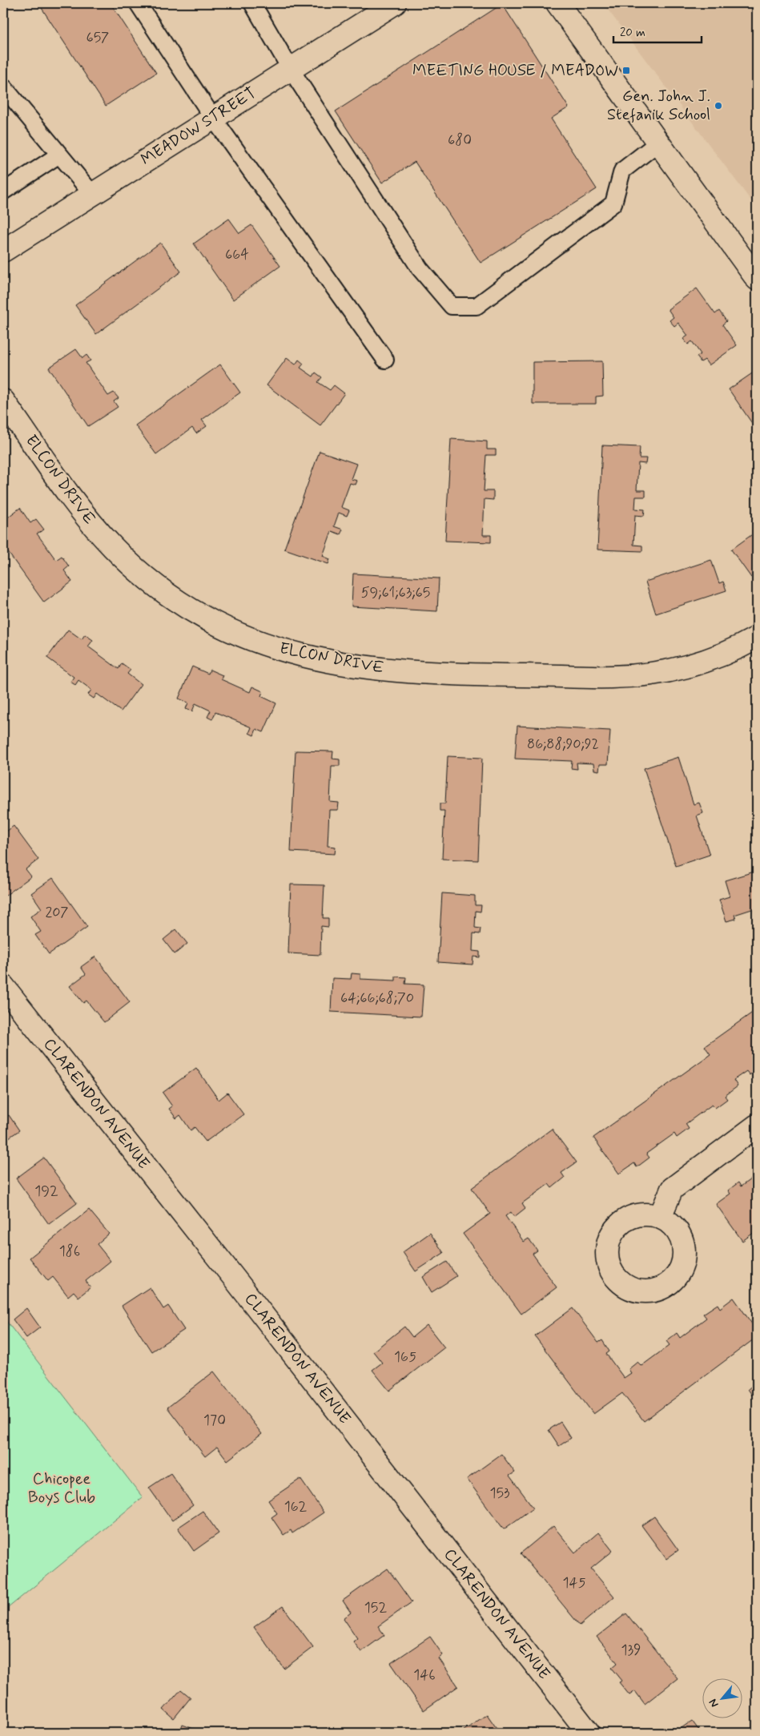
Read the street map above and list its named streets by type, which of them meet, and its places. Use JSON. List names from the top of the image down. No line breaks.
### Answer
{"streets":{"street":["MEADOW STREET","ELCON DRIVE","CLARENDON AVENUE"]},"parks":["Chicopee Boys Club"],"places":{"transit":["MEETING HOUSE / MEADOW"],"other":["Gen. John J. Stefanik School"]},"house_numbers":["657","680","664","59;61;63;65","86;88;90;92","207","64;66;68;70","192","186","165","170","153","162","145","152","139","146"],"scale_bar":"20 m","north":"bottom left"}
